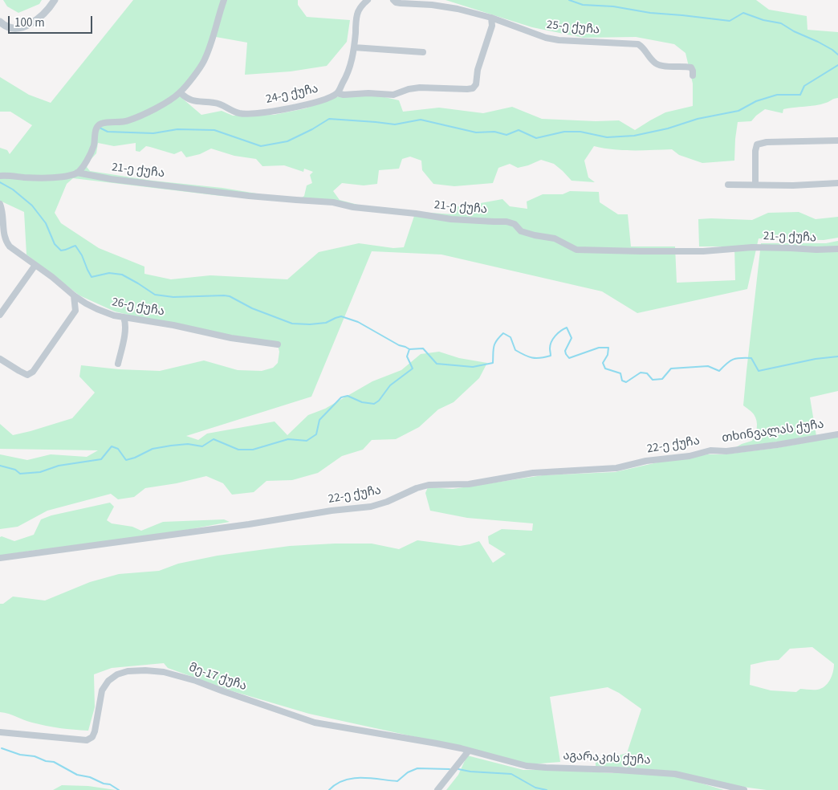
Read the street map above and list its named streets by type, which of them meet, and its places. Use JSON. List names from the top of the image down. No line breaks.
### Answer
{"streets":{"street":["25-ე ქუჩა","24-ე ქუჩა","21-ე ქუჩა","26-ე ქუჩა","თხინვალას ქუჩა","22-ე ქუჩა","მე-17 ქუჩა","აგარაკის ქუჩა"]},"crossings":[["თხინვალას ქუჩა","22-ე ქუჩა"],["მე-17 ქუჩა","აგარაკის ქუჩა"]],"scale_bar":"100 m"}
